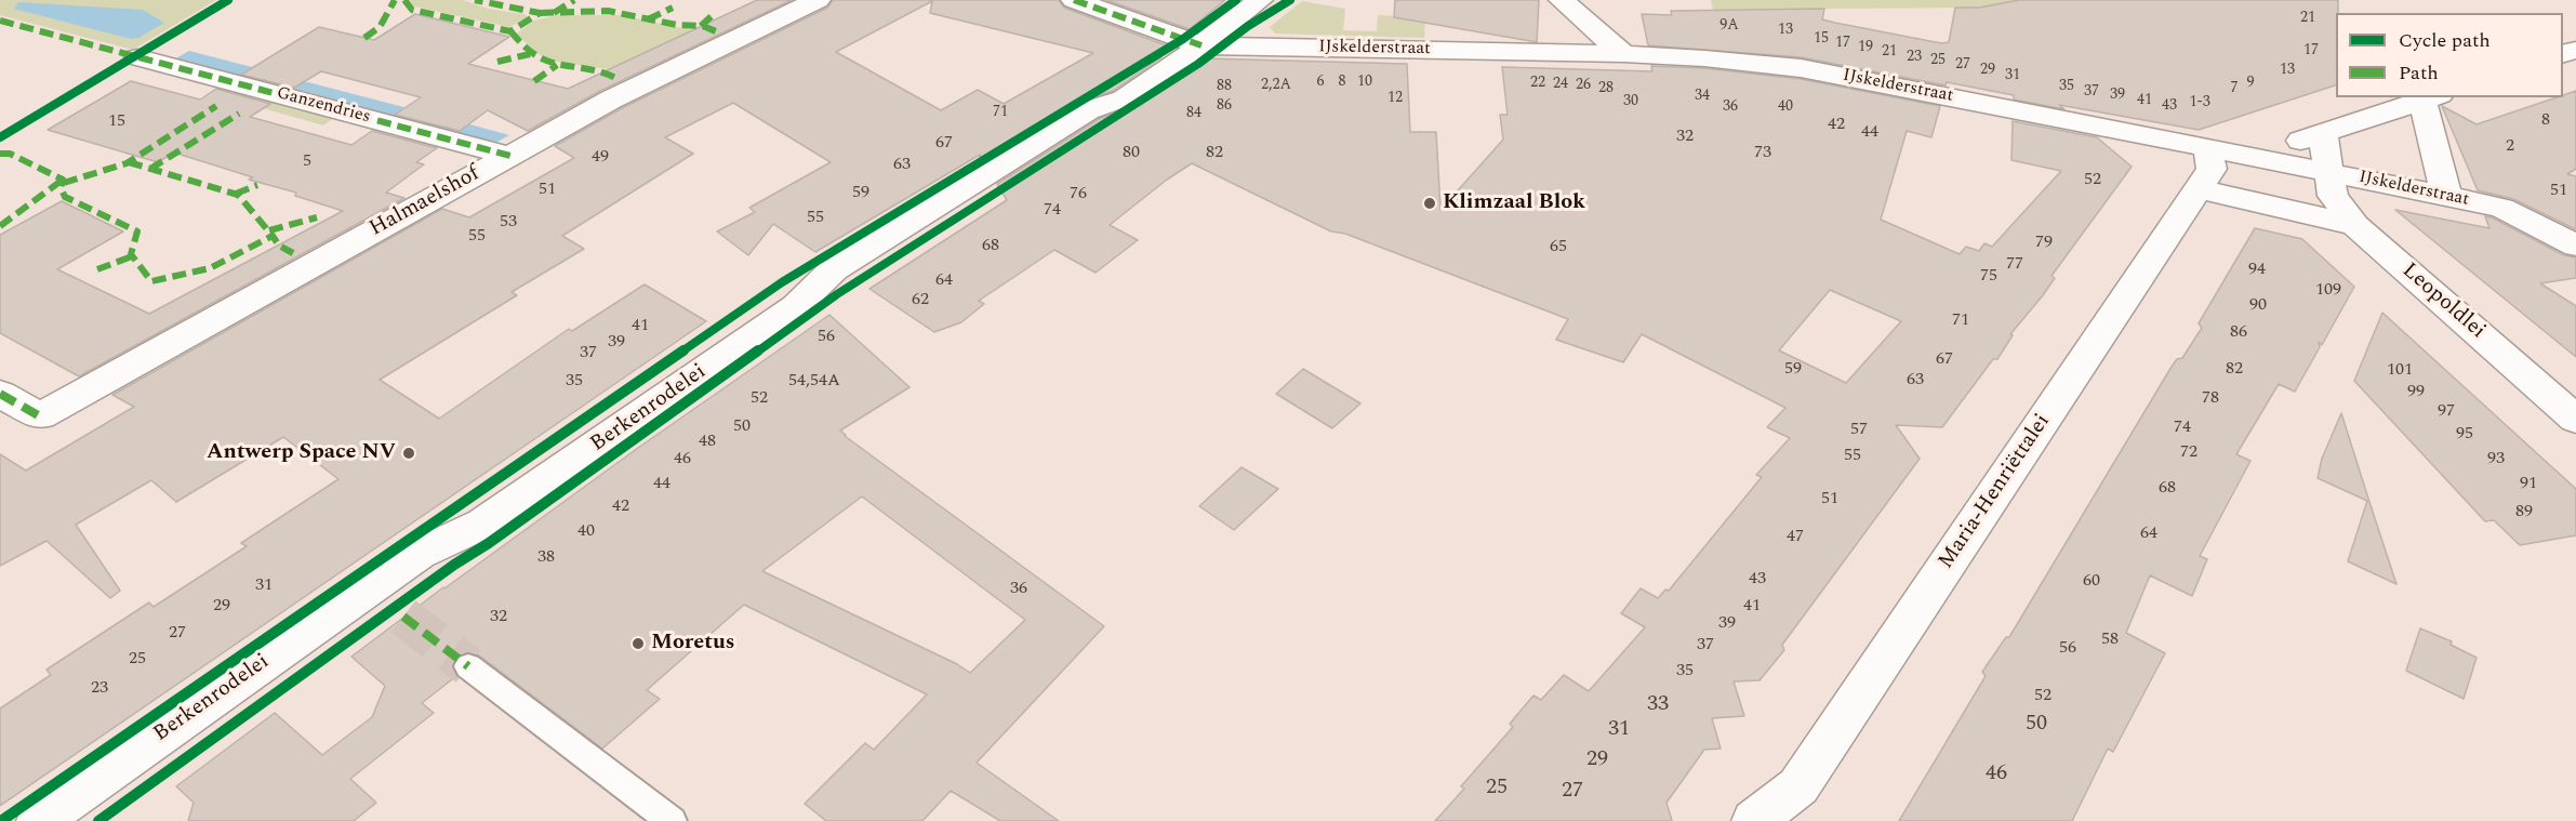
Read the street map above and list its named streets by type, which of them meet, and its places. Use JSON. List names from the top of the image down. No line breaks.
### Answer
{"streets":{"street":["IJskelderstraat","Ganzendries","Halmaelshof","Leopoldlei","Berkenrodelei","Maria-Henriëttalei"]},"crossings":[["IJskelderstraat","Leopoldlei"],["IJskelderstraat","Berkenrodelei"],["IJskelderstraat","Maria-Henriëttalei"],["Ganzendries","Halmaelshof"]],"places":["Klimzaal Blok","Antwerp Space NV","Moretus"],"house_numbers":["21","9A","13","15","17","19","17","21","23","25","27","29","13","31","6","8","10","22","9","24","2,2A","26","88","35","28","7","37","39","34","12","41","30","1-3","86","43","36","40","71","84","8","15","42","44","32","67","2","80","82","73","49","5","63","52","51","51","59","76","74","55","53","55","79","68","65","77","94","75","64","109","62","90","71","41","86","56","39","37","67","59","82","101","63","35","54,54A","99","52","78","97","50","74","57","95","48","72","55","46","93","44","91","68","51","42","89","40","64","47","38","43","60","31","36","29","41","32","39","27","58","37","56","25","35","23","52","33","50","31","29","46","25","27"],"legend":["Cycle path","Path"]}
